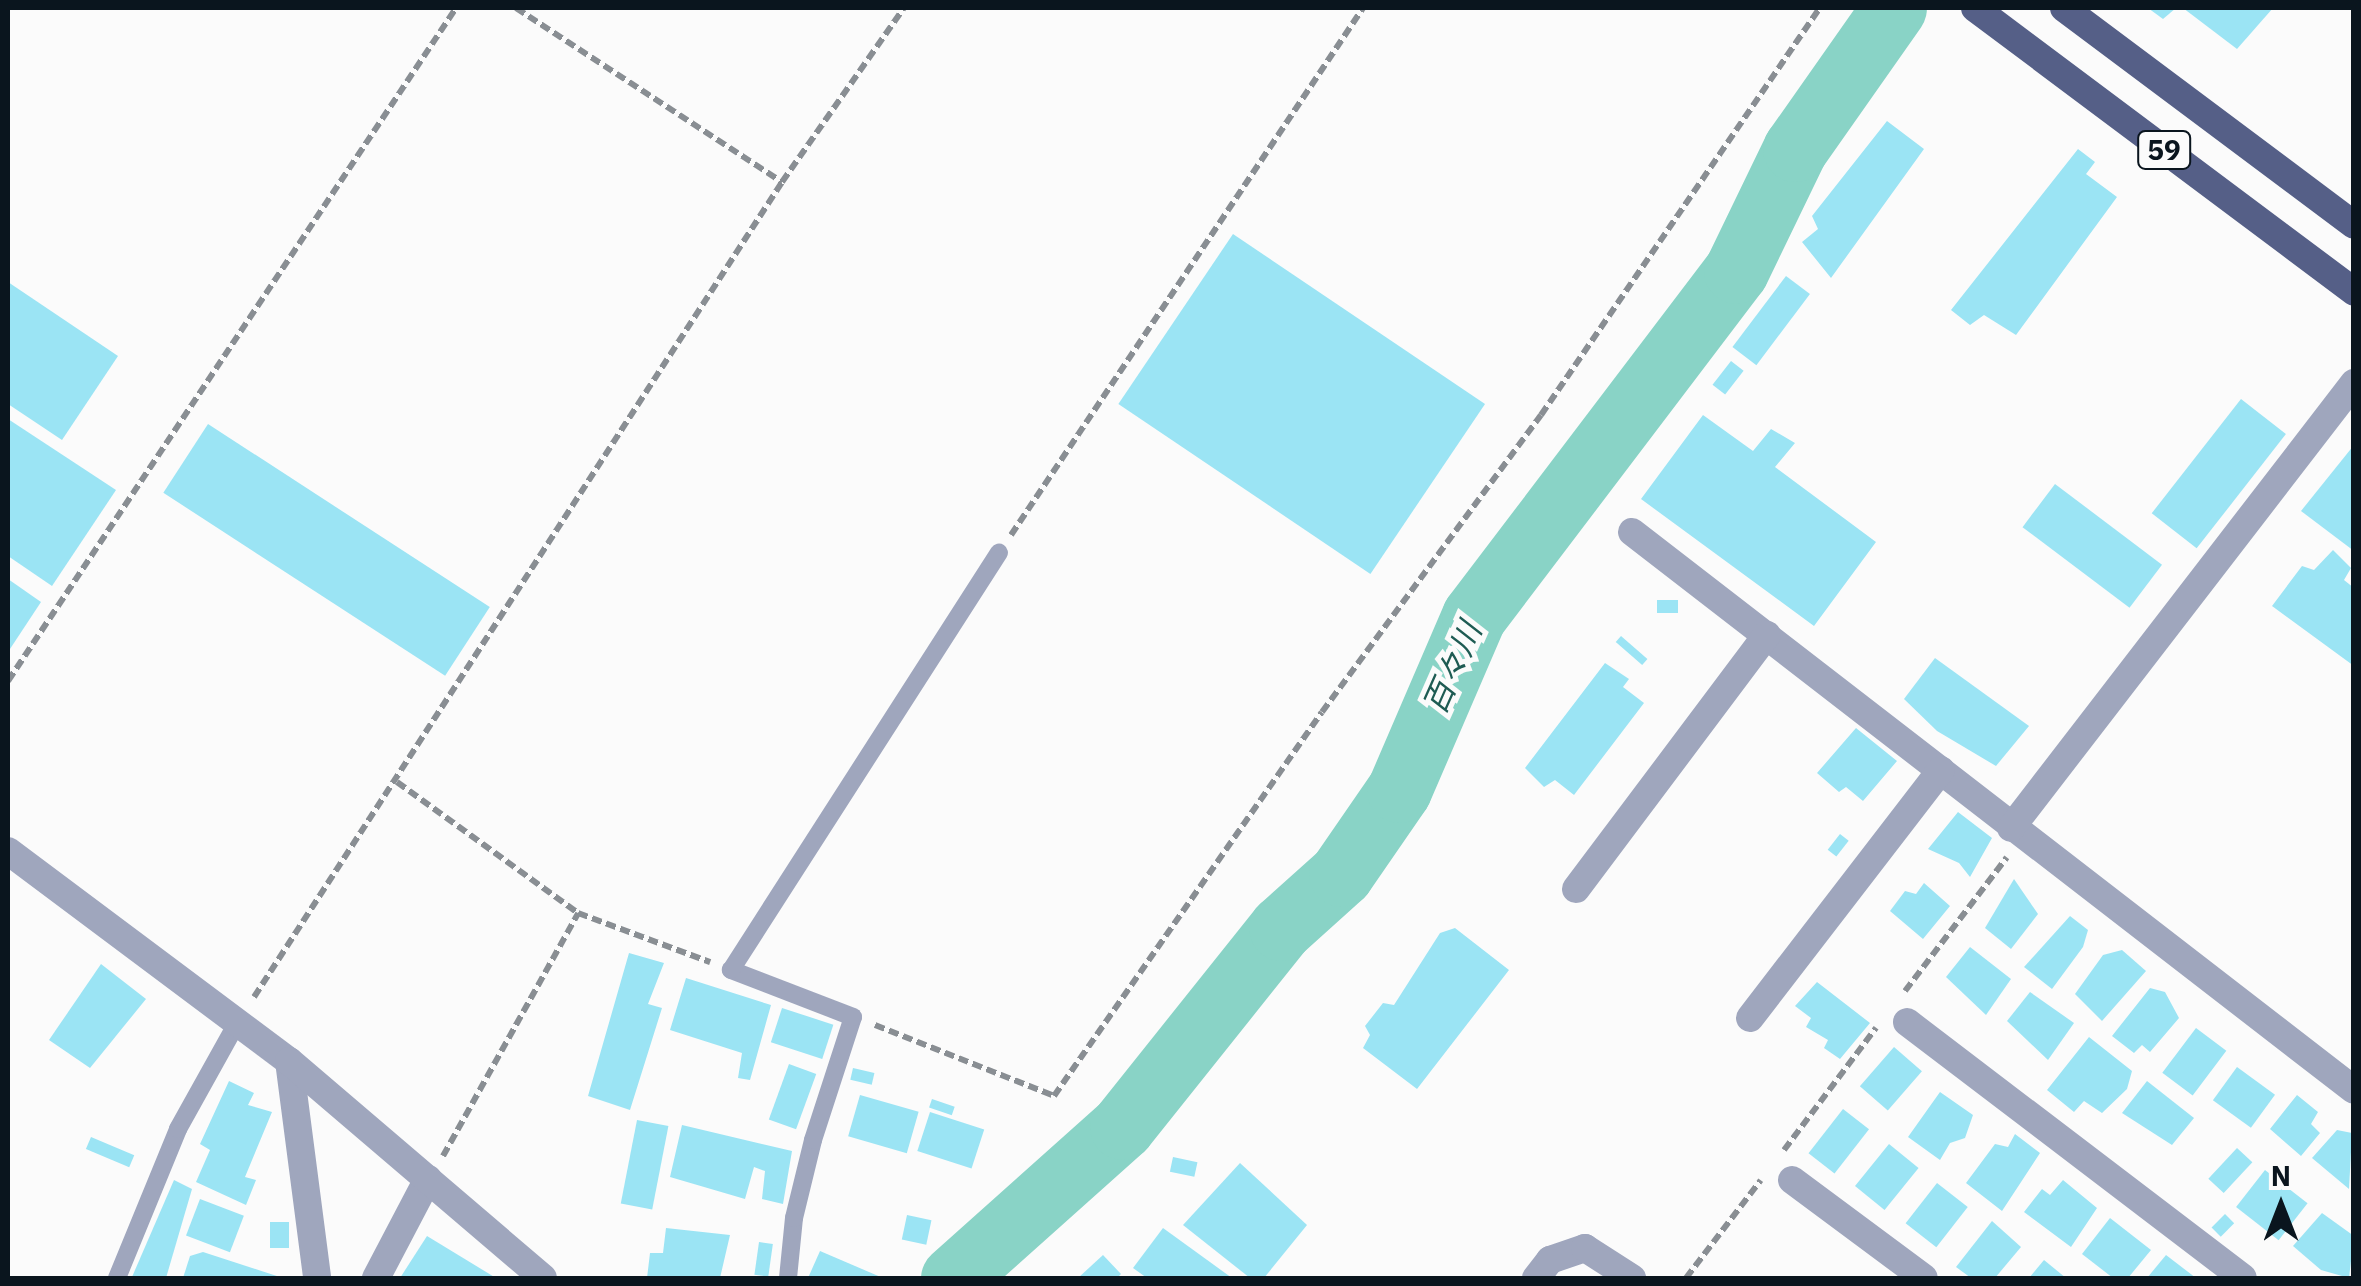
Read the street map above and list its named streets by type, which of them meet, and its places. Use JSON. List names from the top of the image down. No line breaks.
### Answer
{"streets":{"main road":["59"]},"water":["百々川"],"north":"top"}
